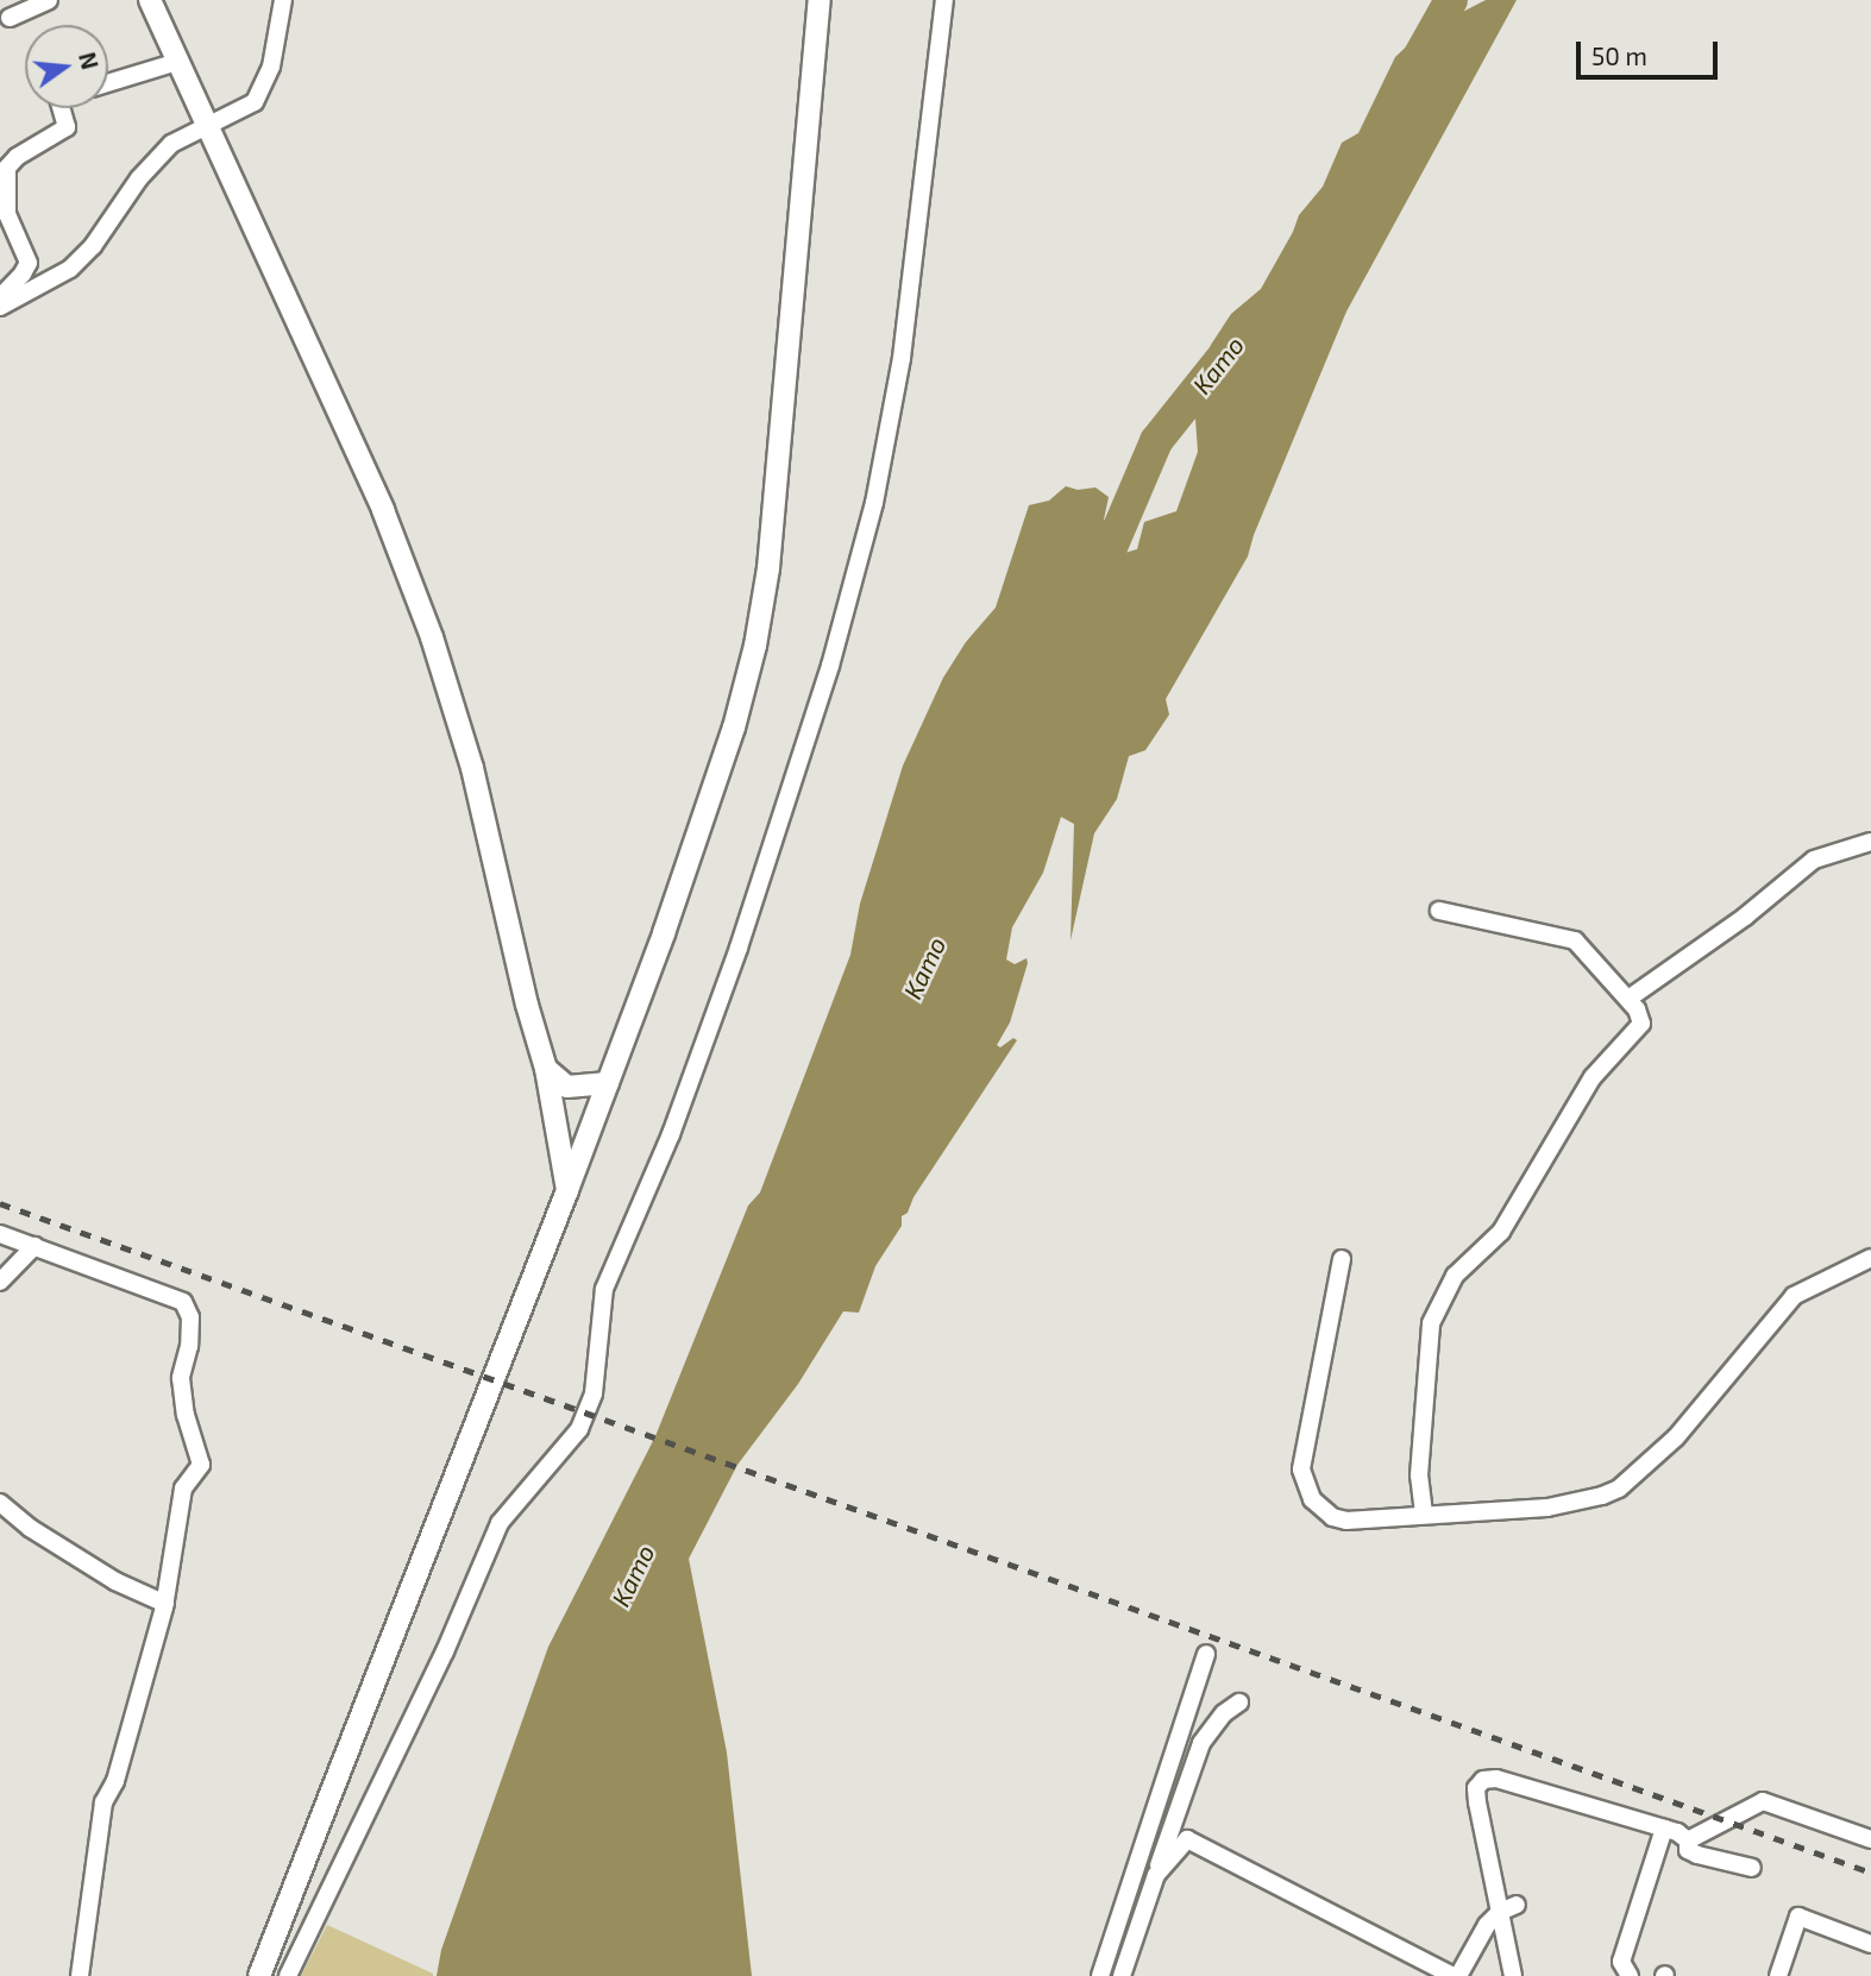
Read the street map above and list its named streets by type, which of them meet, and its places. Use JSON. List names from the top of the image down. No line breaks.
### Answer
{"water":["Kamo"],"scale_bar":"50 m","north":"right"}
